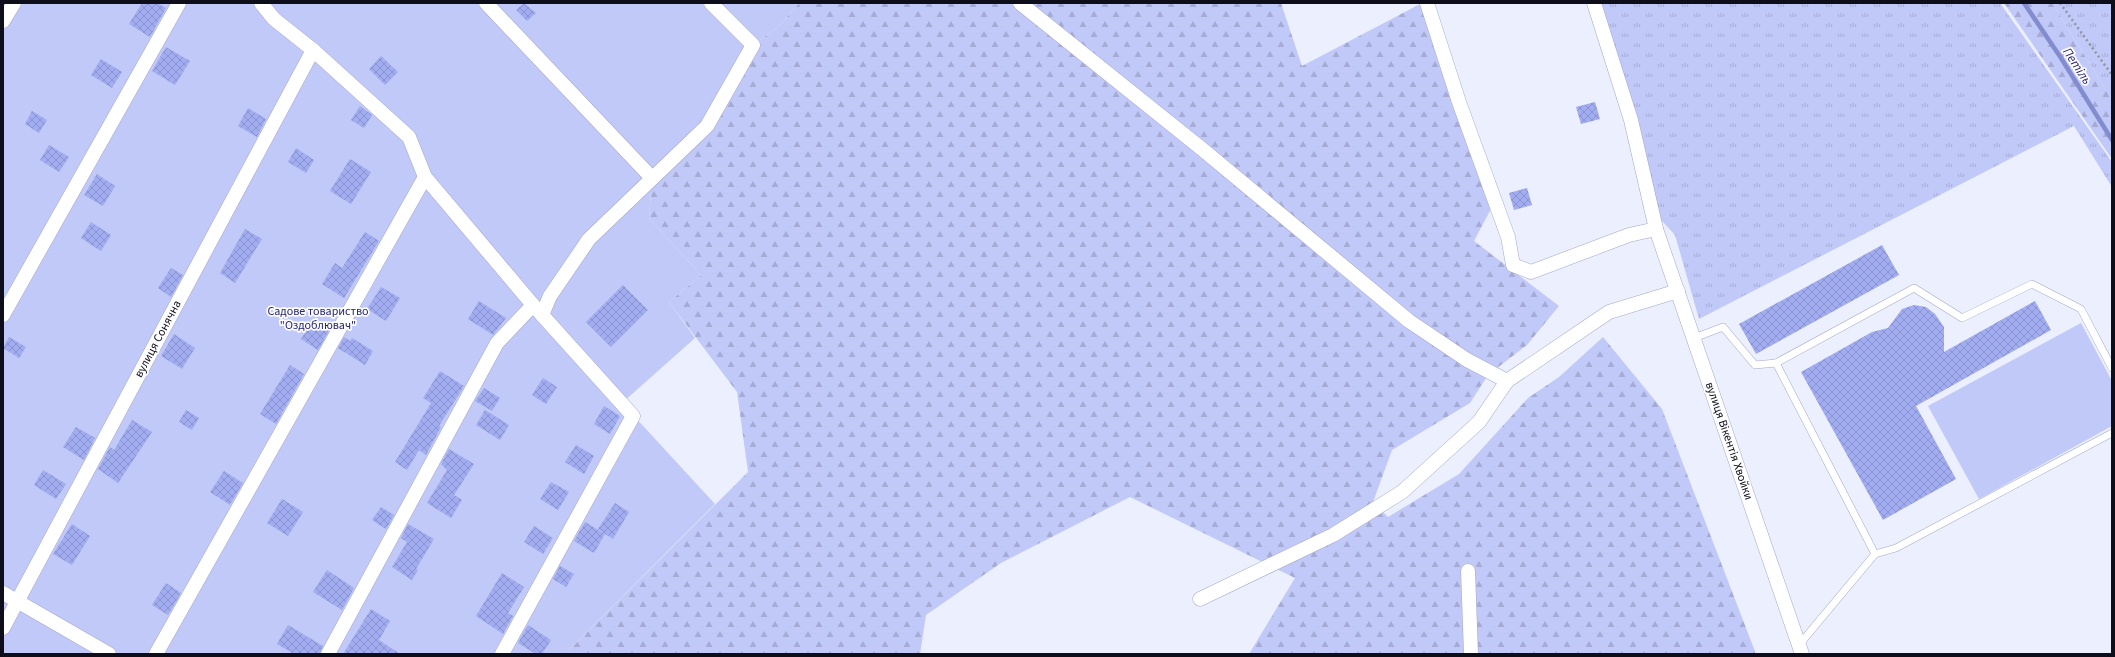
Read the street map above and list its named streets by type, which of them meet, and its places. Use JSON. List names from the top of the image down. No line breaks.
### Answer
{"streets":{"street":["вулиця Сонячна","вулиця Вікентія Хвойки"]},"water":["Петіль"],"parks":["Садове товариство \"Оздоблювач\""]}
